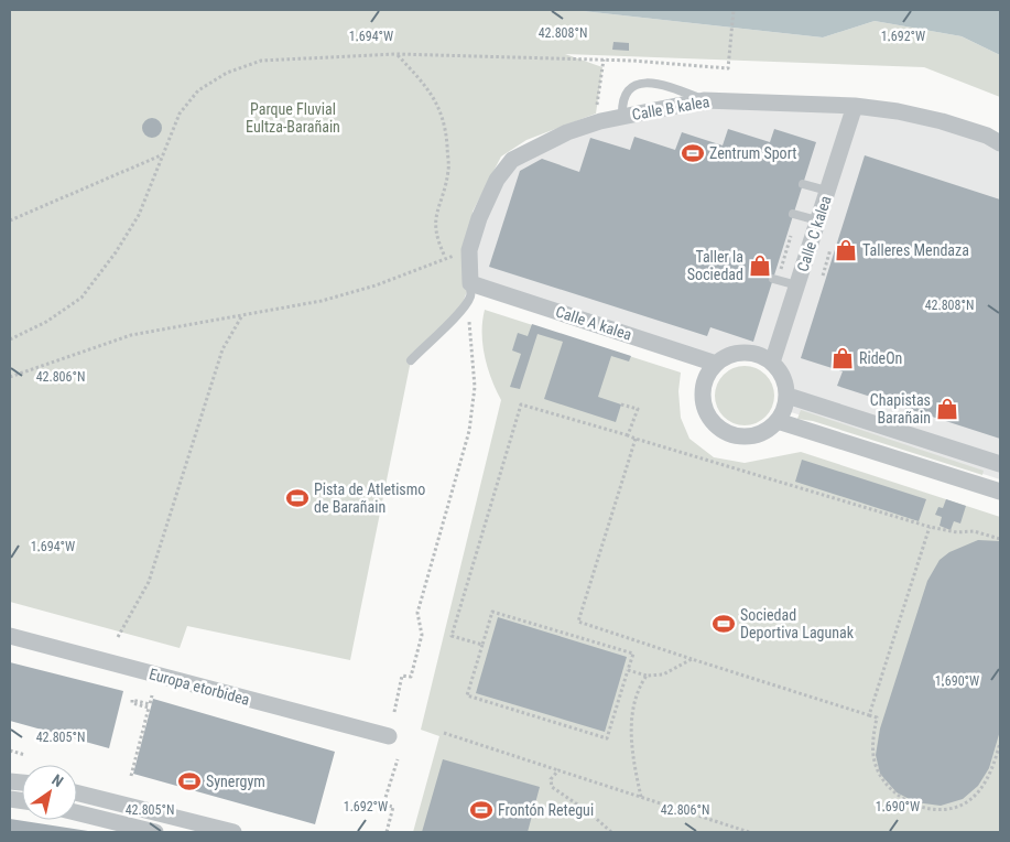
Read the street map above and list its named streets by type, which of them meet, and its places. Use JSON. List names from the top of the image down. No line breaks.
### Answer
{"streets":{"street":["Calle B kalea","Calle C kalea","Calle A kalea","Europa etorbidea"]},"crossings":[["Calle B kalea","Calle C kalea"],["Calle B kalea","Calle A kalea"],["Calle C kalea","Calle A kalea"]],"parks":["Parque Fluvial Eultza-Barañain"],"places":{"sports":["Zentrum Sport","Pista de Atletismo de Barañain","Sociedad Deportiva Lagunak","Synergym","Frontón Retegui"],"shop":["Talleres Mendaza","Taller la Sociedad","RideOn","Chapistas Barañain"]},"north":"top right","coordinates":["42.808°N","1.694°W","1.692°W","42.806°N","1.690°W","42.805°N"]}
